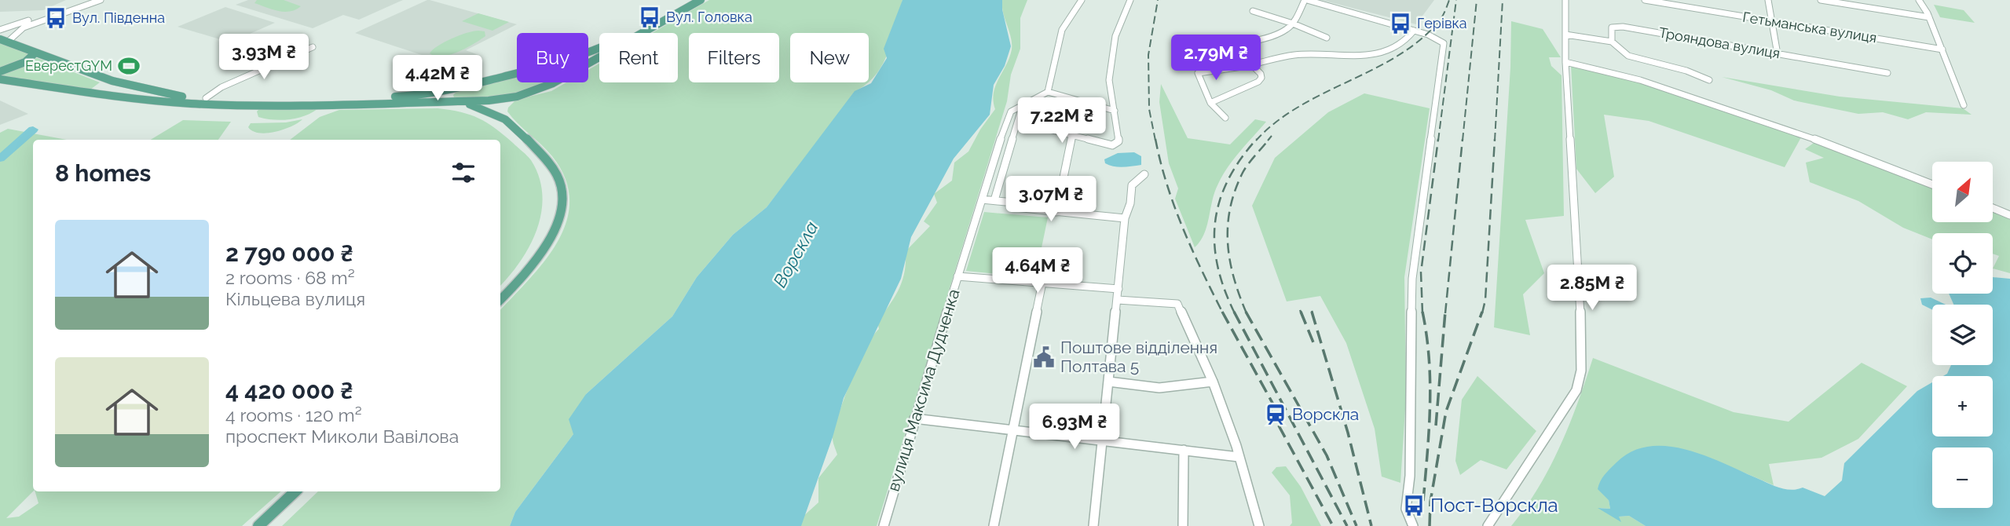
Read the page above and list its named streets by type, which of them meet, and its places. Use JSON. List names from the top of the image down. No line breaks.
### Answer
{"streets":{"street":["Гетьманська вулиця","Трояндова вулиця","вулиця Максима Дудченка"]},"water":["Ворскла"],"places":{"bus stop":["Вул. Головка","Вул. Південна","Герівка","Пост-Ворскла"],"sports":["ЕверестGYM"],"public building":["Поштове відділення Полтава 5"],"station":["Ворскла"]},"north":"top right","page":{"chip":["Buy","Rent","Filters","New"],"price":["3.93M ₴","2.79M ₴","4.42M ₴","7.22M ₴","3.07M ₴","4.64M ₴","2.85M ₴","6.93M ₴"],"heading":"8 homes","map_buttons":["+","−"],"list":[{"name":"2 790 000 ₴","note":"2 rooms · 68 m² · Кільцева вулиця"},{"name":"4 420 000 ₴","note":"4 rooms · 120 m² · проспект Миколи Вавілова"}]}}
